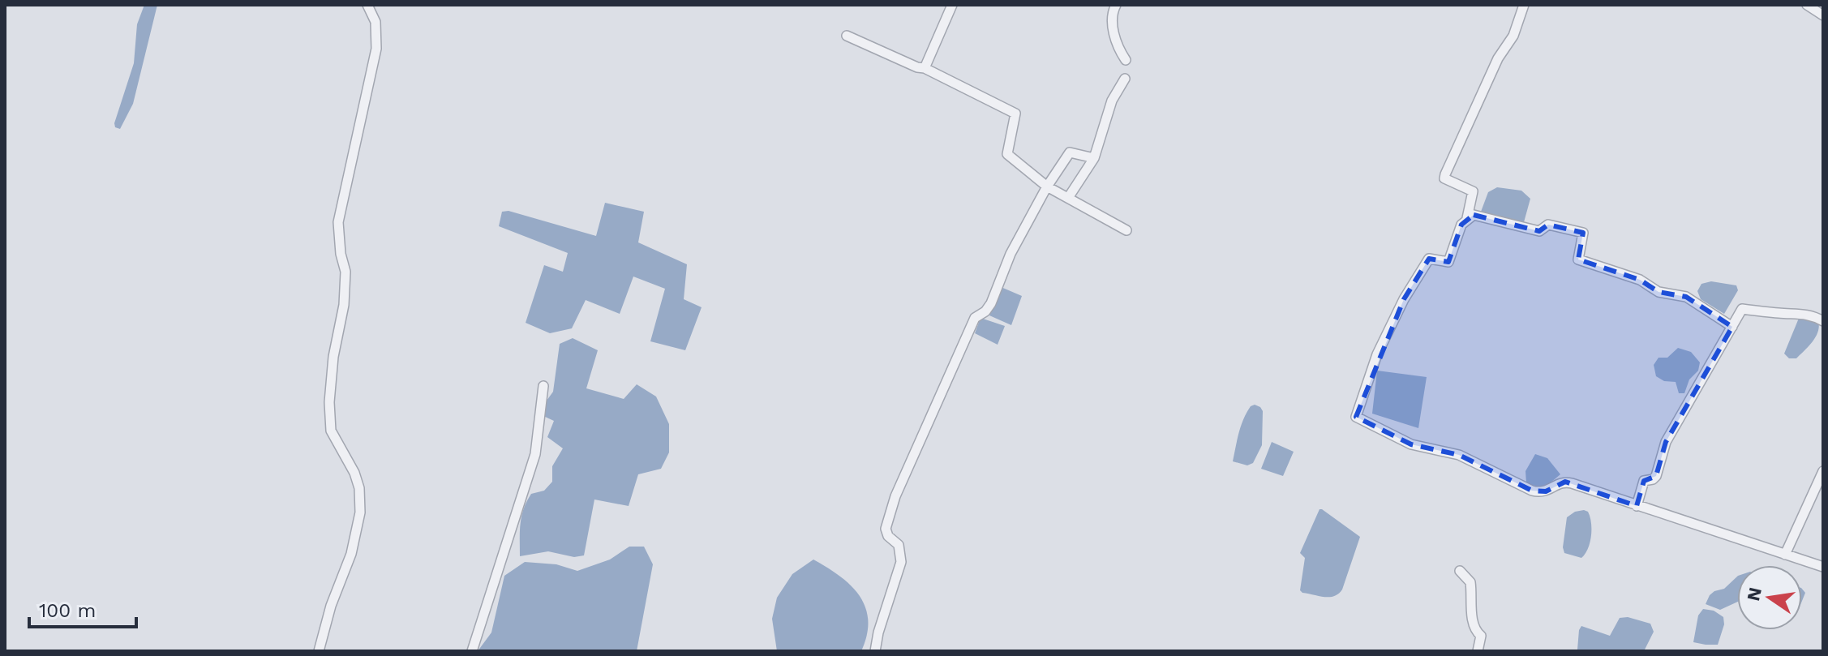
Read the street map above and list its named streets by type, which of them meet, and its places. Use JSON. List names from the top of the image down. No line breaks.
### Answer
{"scale_bar":"100 m","north":"left"}
